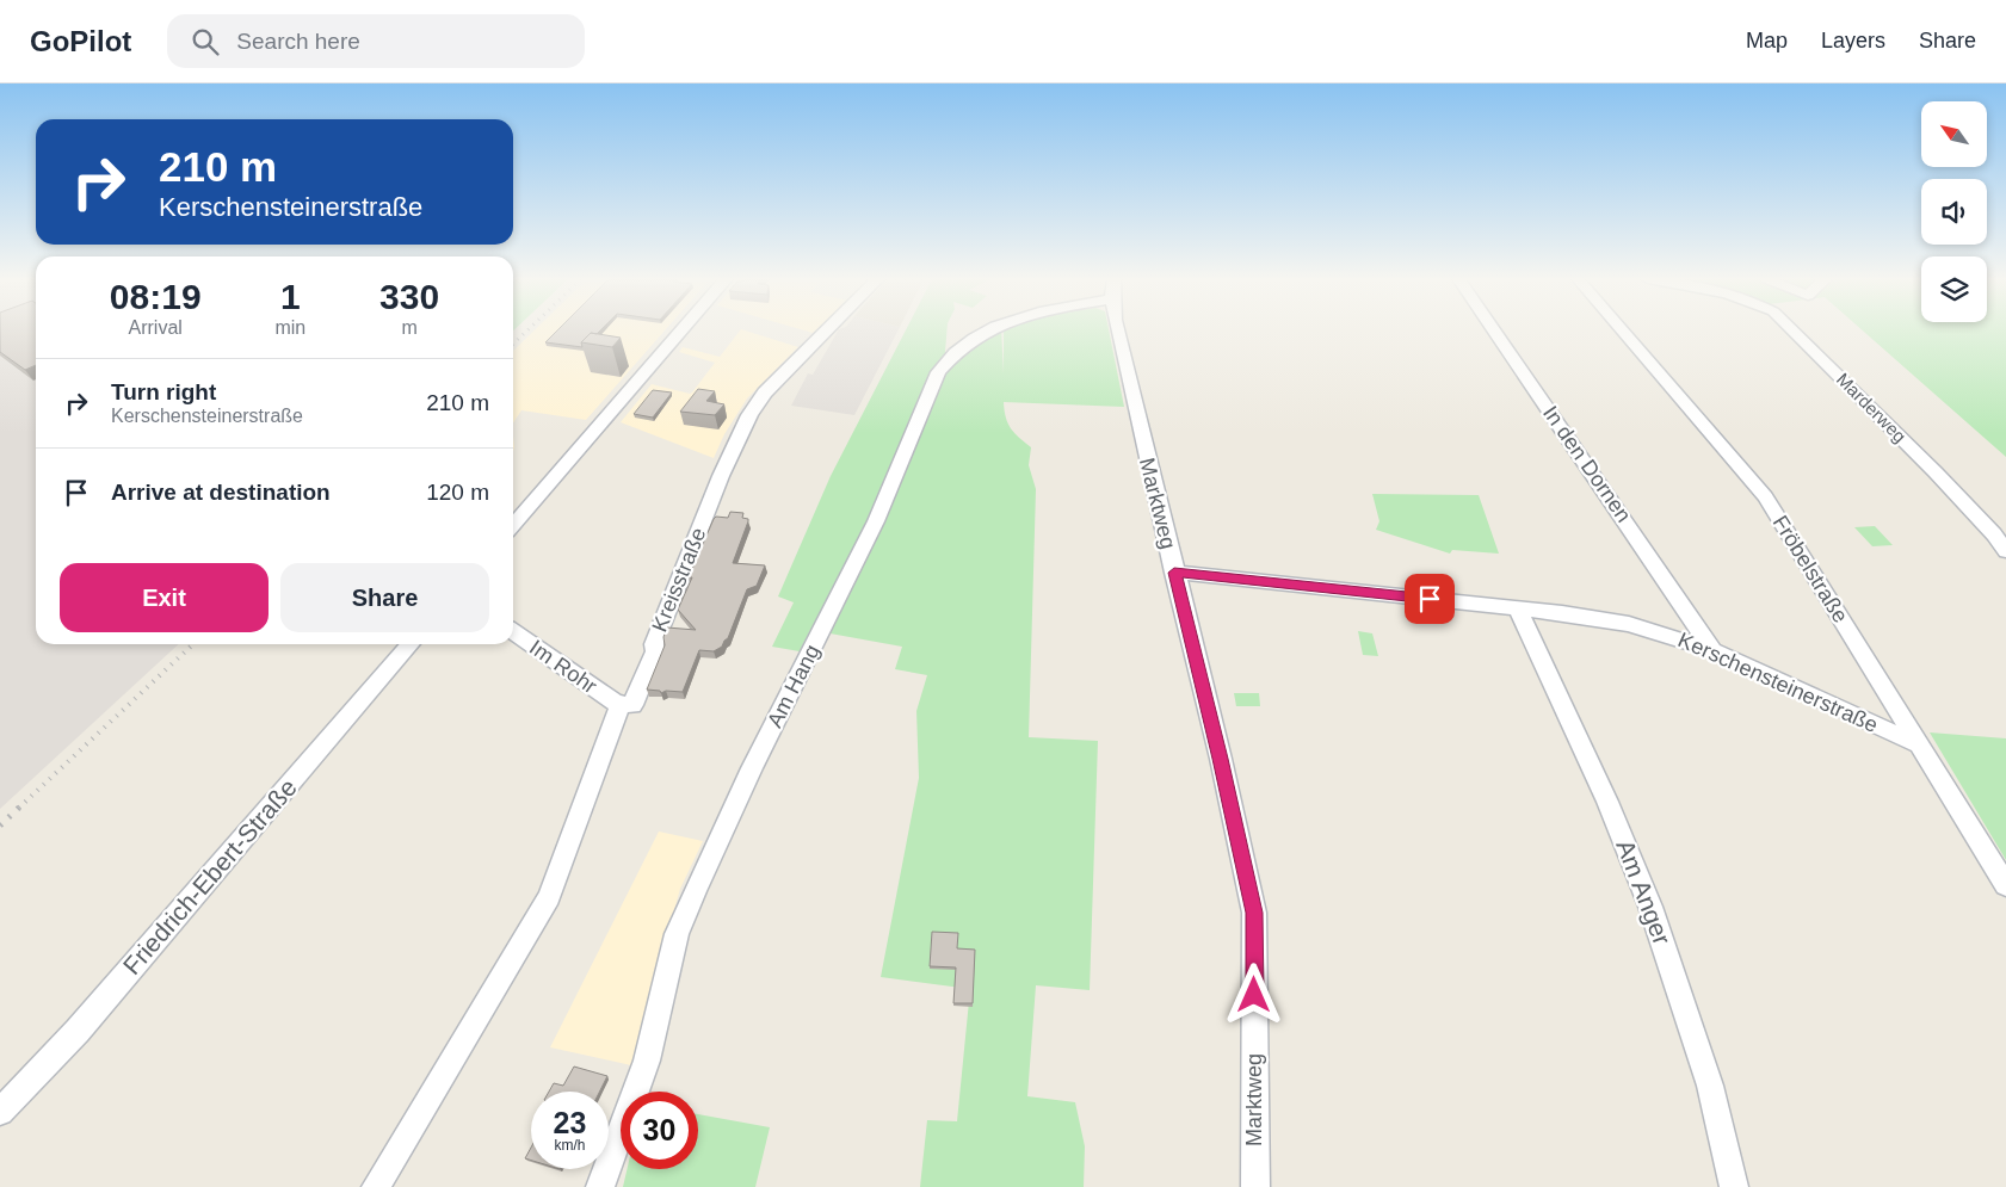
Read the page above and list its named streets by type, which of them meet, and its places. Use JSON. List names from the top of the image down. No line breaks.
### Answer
{"streets":{"street":["Marderweg","In den Dornen","Marktweg","Fröbelstraße","Kreisstraße","Im Rohr","Kerschensteinerstraße","Am Hang","Friedrich-Ebert-Straße","Am Anger"]},"crossings":[["In den Dornen","Kerschensteinerstraße"],["Marktweg","Kerschensteinerstraße"],["Fröbelstraße","Kerschensteinerstraße"],["Kreisstraße","Im Rohr"],["Kerschensteinerstraße","Am Anger"]],"north":"top left","page":{"header":"GoPilot","search":"Search here","nav":["Map","Layers","Share"],"turn":["210 m","Kerschensteinerstraße"],"eta":["08:19","Arrival","1","min","330","m"],"list":[{"name":"Turn right","note":"Kerschensteinerstraße","value":"210 m"},{"name":"Arrive at destination","value":"120 m"}],"buttons":["Exit","Share"],"speed":"23 km/h","limit":"30"}}
